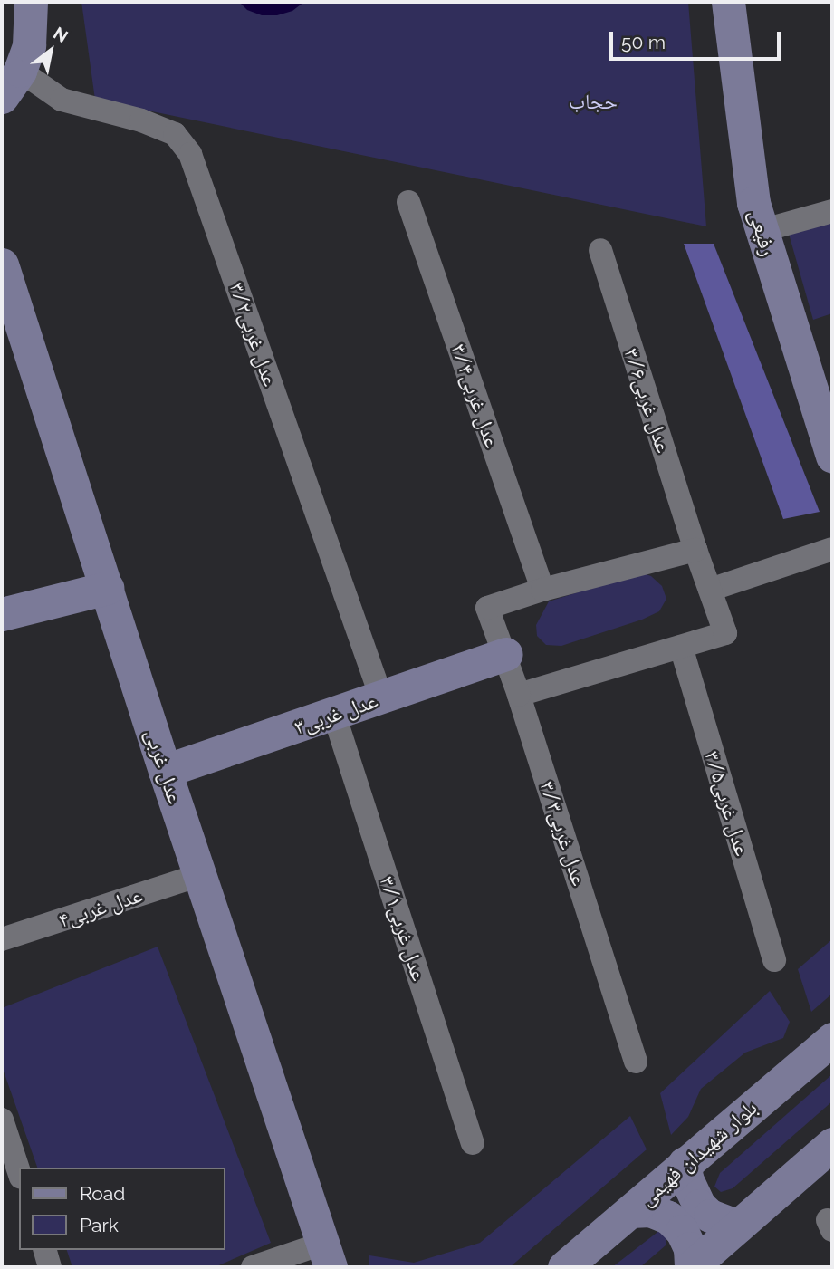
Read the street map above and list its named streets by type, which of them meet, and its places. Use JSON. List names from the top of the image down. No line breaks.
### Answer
{"streets":{"street":["رفیعی","عدل غربی۳/۲","عدل غربی۳/۴","عدل غربی۳/۶","عدل غربی۳","عدل غربی","عدل غربی۳/۵","عدل غربی۳/۳","عدل غربی۴","عدل غربی۳/۱","بلوار شهیدان فهیمی"]},"crossings":[["عدل غربی۳/۲","عدل غربی۳"],["عدل غربی۳/۴","عدل غربی۳/۳"],["عدل غربی۳/۶","عدل غربی۳/۵"],["عدل غربی۳","عدل غربی"],["عدل غربی۳","عدل غربی۳/۳"],["عدل غربی۳","عدل غربی۳/۱"],["عدل غربی","عدل غربی۴"]],"parks":["حجاب"],"legend":["Road","Park"],"scale_bar":"50 m","north":"top right"}
